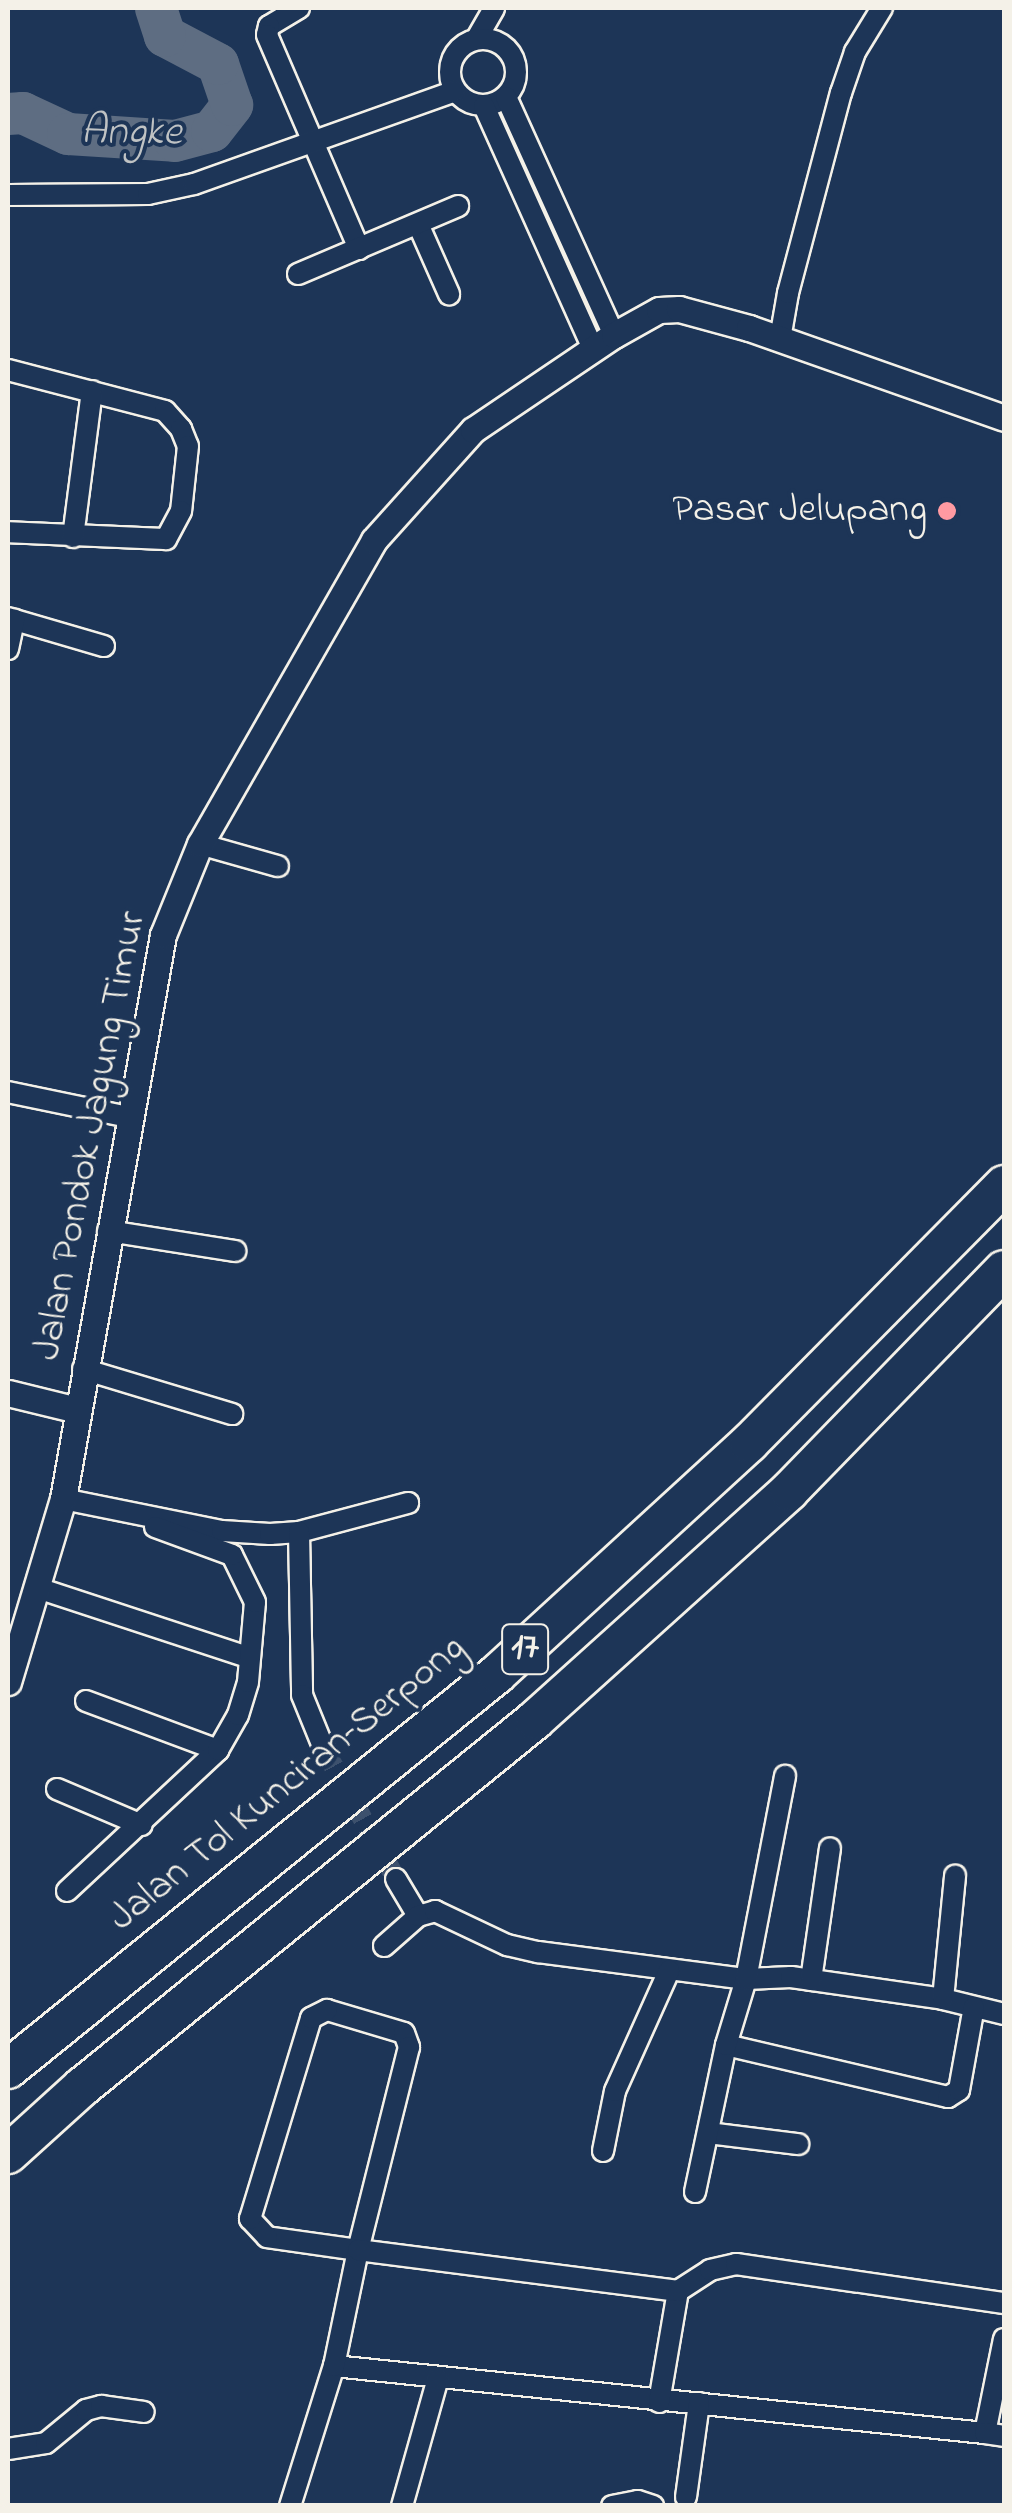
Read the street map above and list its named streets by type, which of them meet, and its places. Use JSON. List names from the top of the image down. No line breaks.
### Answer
{"streets":{"highway":["17","Jalan Tol Kunciran–Serpong"],"street":["Jalan Pondok Jagung Timur"]},"water":["Angke"],"places":["Pasar Jelupang"]}
